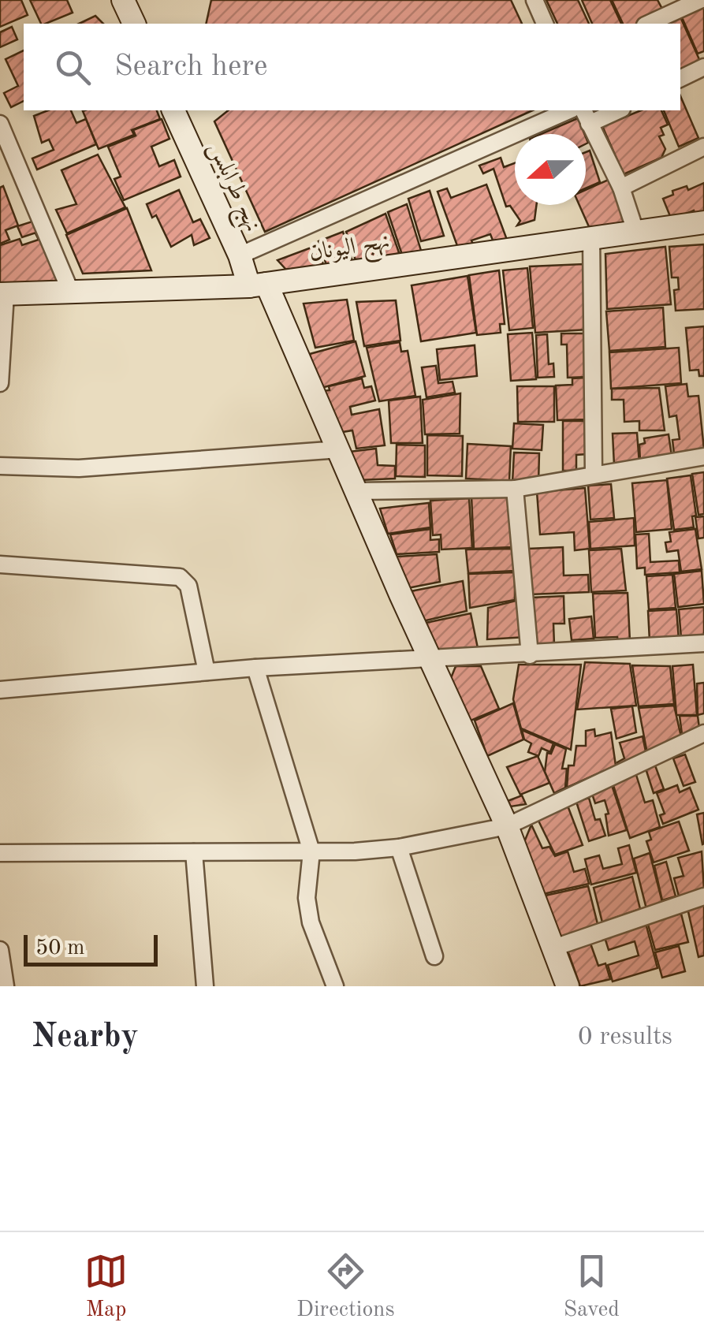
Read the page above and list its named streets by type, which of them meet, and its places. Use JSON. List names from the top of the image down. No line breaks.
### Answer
{"streets":{"street":["نهج طرابلس","نهج اليونان"]},"crossings":[["نهج طرابلس","نهج اليونان"]],"scale_bar":"50 m","north":"left","page":{"search":"Search here","scale":"50 m","heading":["Nearby","0 results"],"nav":["Map","Directions","Saved"]}}
